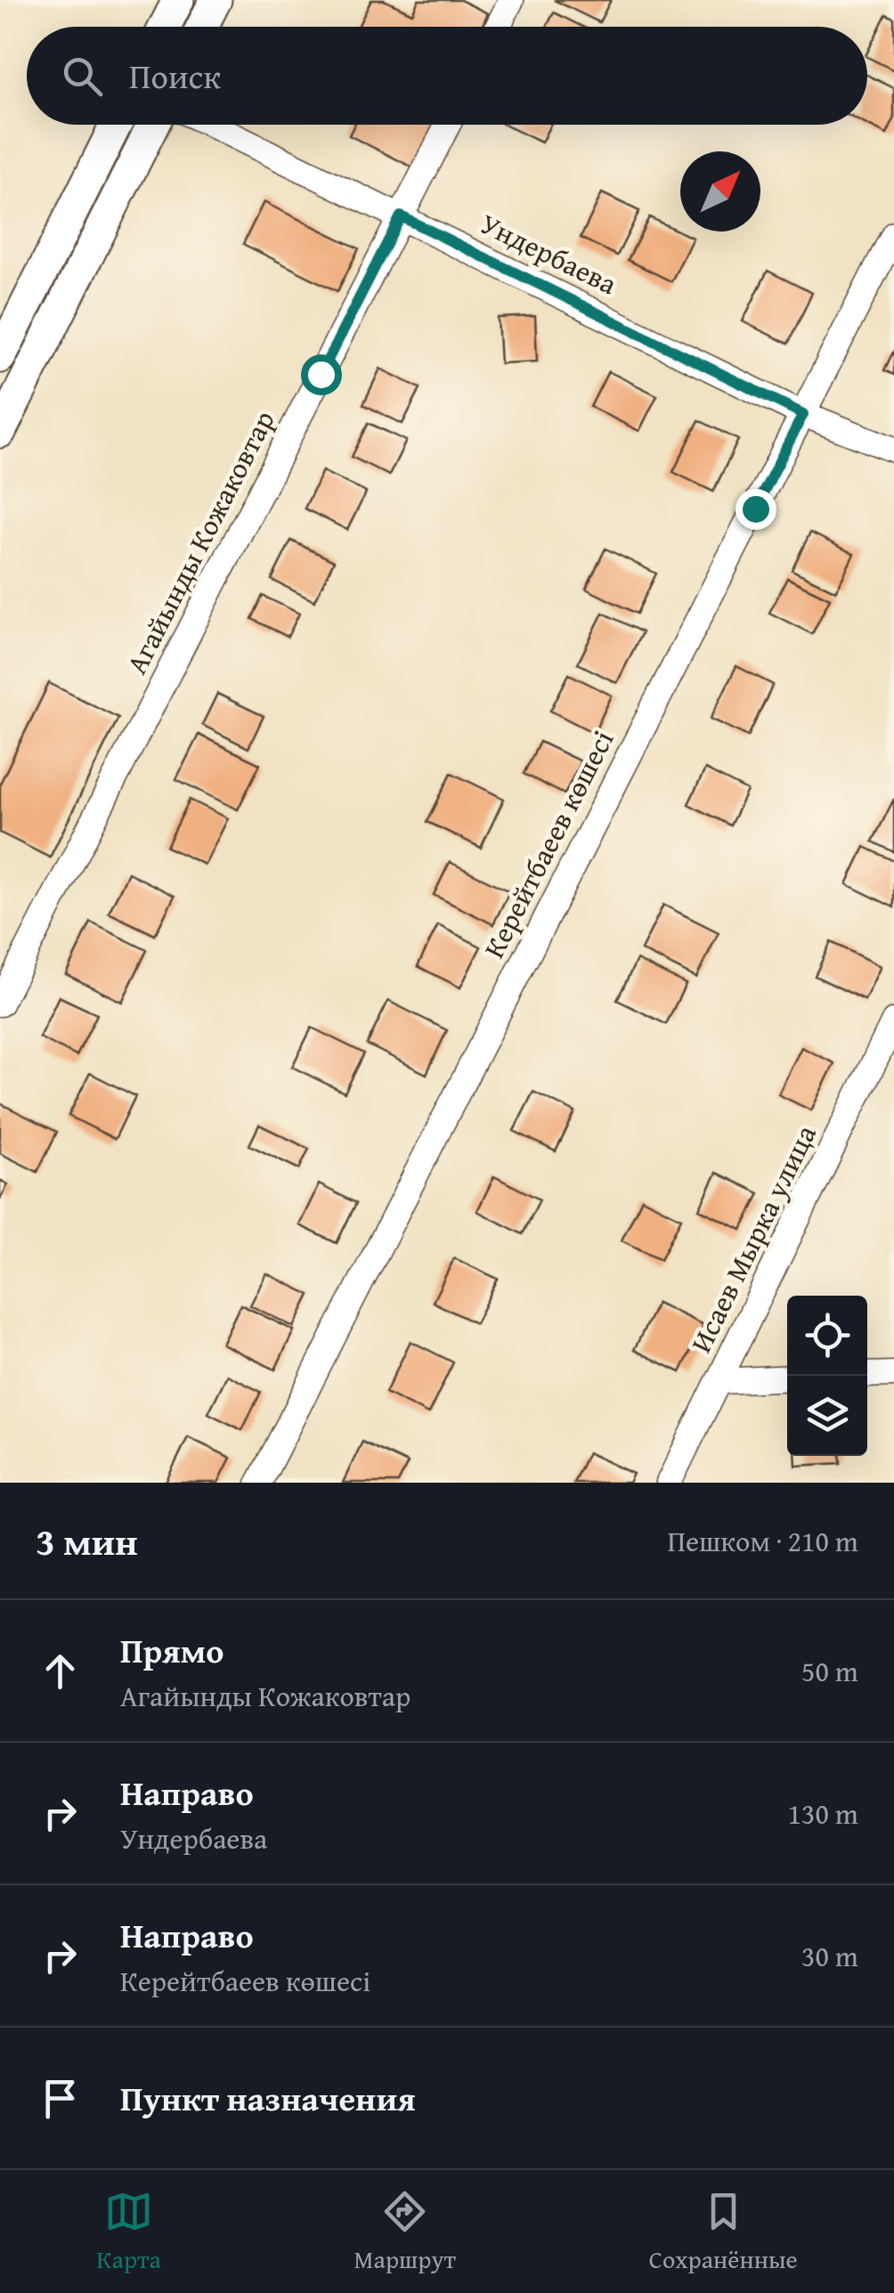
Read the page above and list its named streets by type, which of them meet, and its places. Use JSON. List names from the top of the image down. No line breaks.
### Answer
{"streets":{"street":["Ундербаева","Агайынды Кожаковтар","Керейтбаеев көшесі","Исаев Мырка улица"]},"crossings":[["Ундербаева","Агайынды Кожаковтар"],["Ундербаева","Керейтбаеев көшесі"]],"north":"top right","page":{"search":"Поиск","heading":["3 мин","Пешком · 210 m"],"list":[["Прямо","Агайынды Кожаковтар","50 m"],["Направо","Ундербаева","130 m"],["Направо","Керейтбаеев көшесі","30 m"],"Пункт назначения"],"nav":["Карта","Маршрут","Сохранённые"]}}
